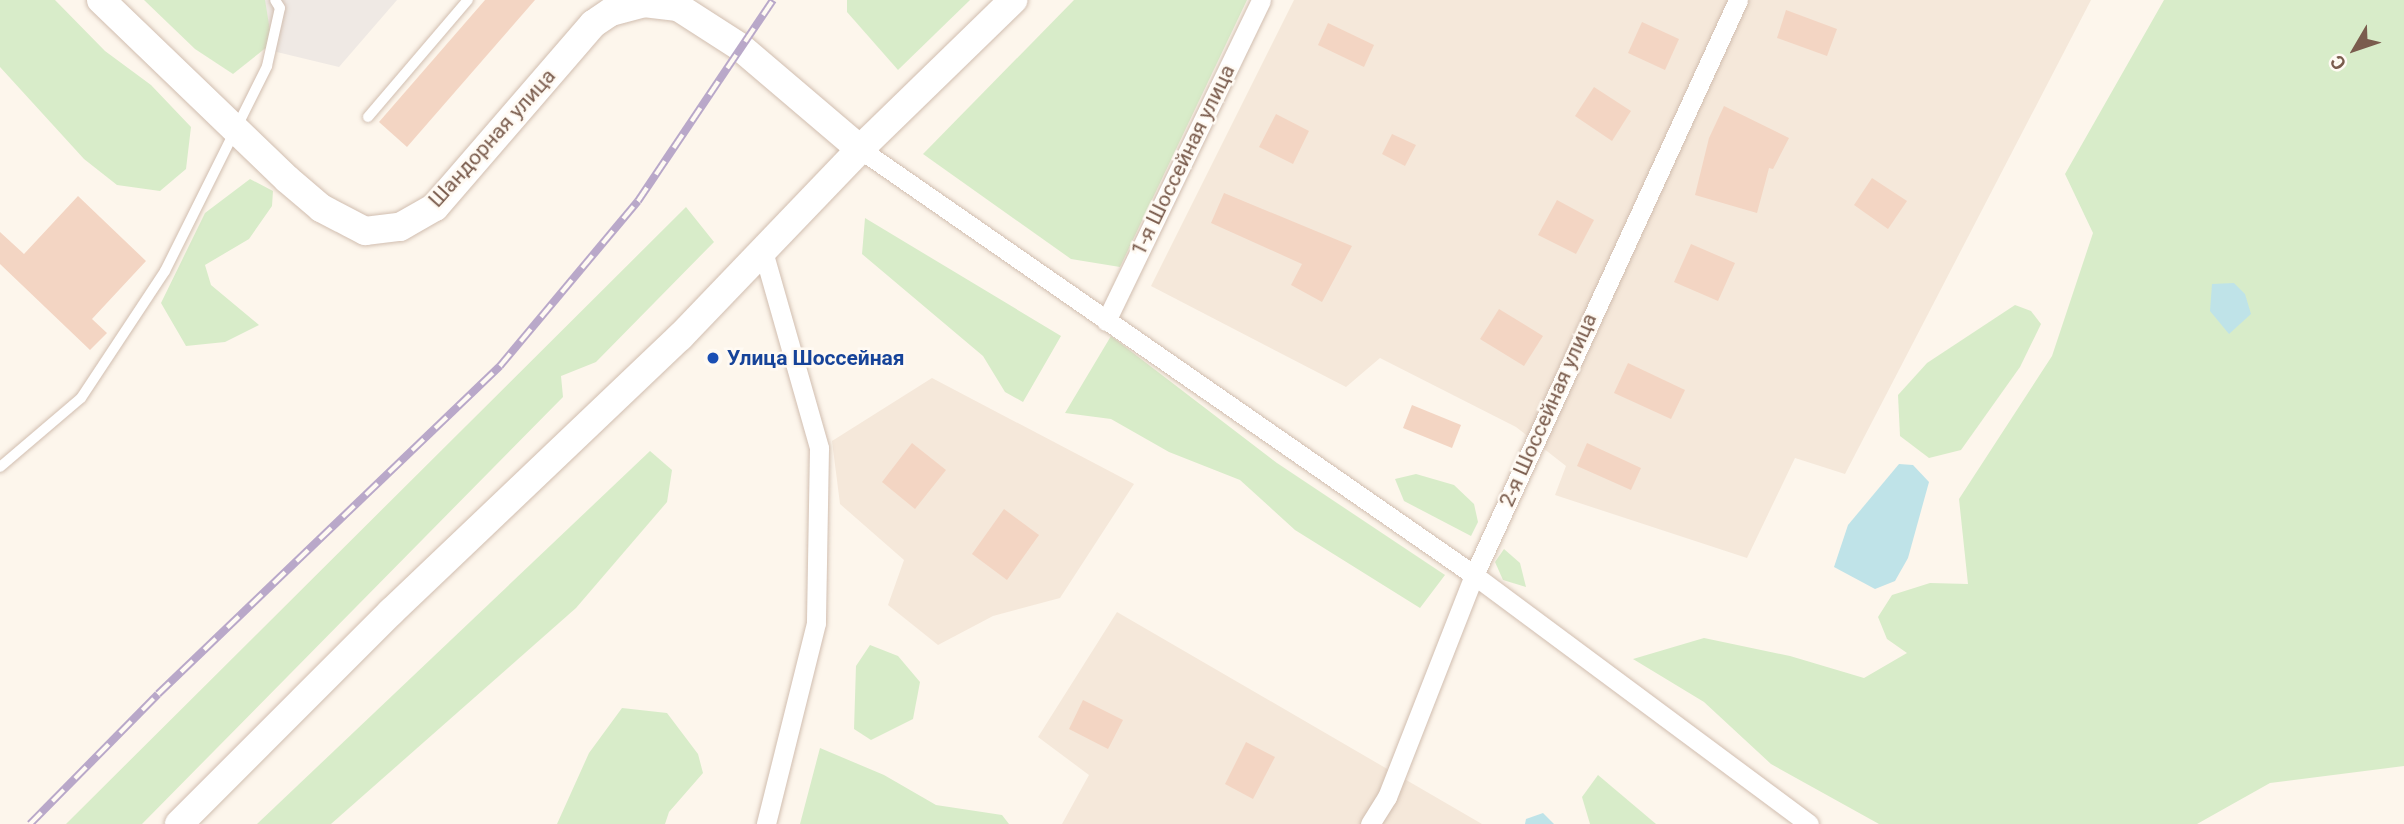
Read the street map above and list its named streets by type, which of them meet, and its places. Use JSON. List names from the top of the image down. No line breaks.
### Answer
{"streets":{"main road":["Шандорная улица"],"street":["1-я Шоссейная улица","2-я Шоссейная улица"]},"places":["Улица Шоссейная"],"north":"bottom left"}
